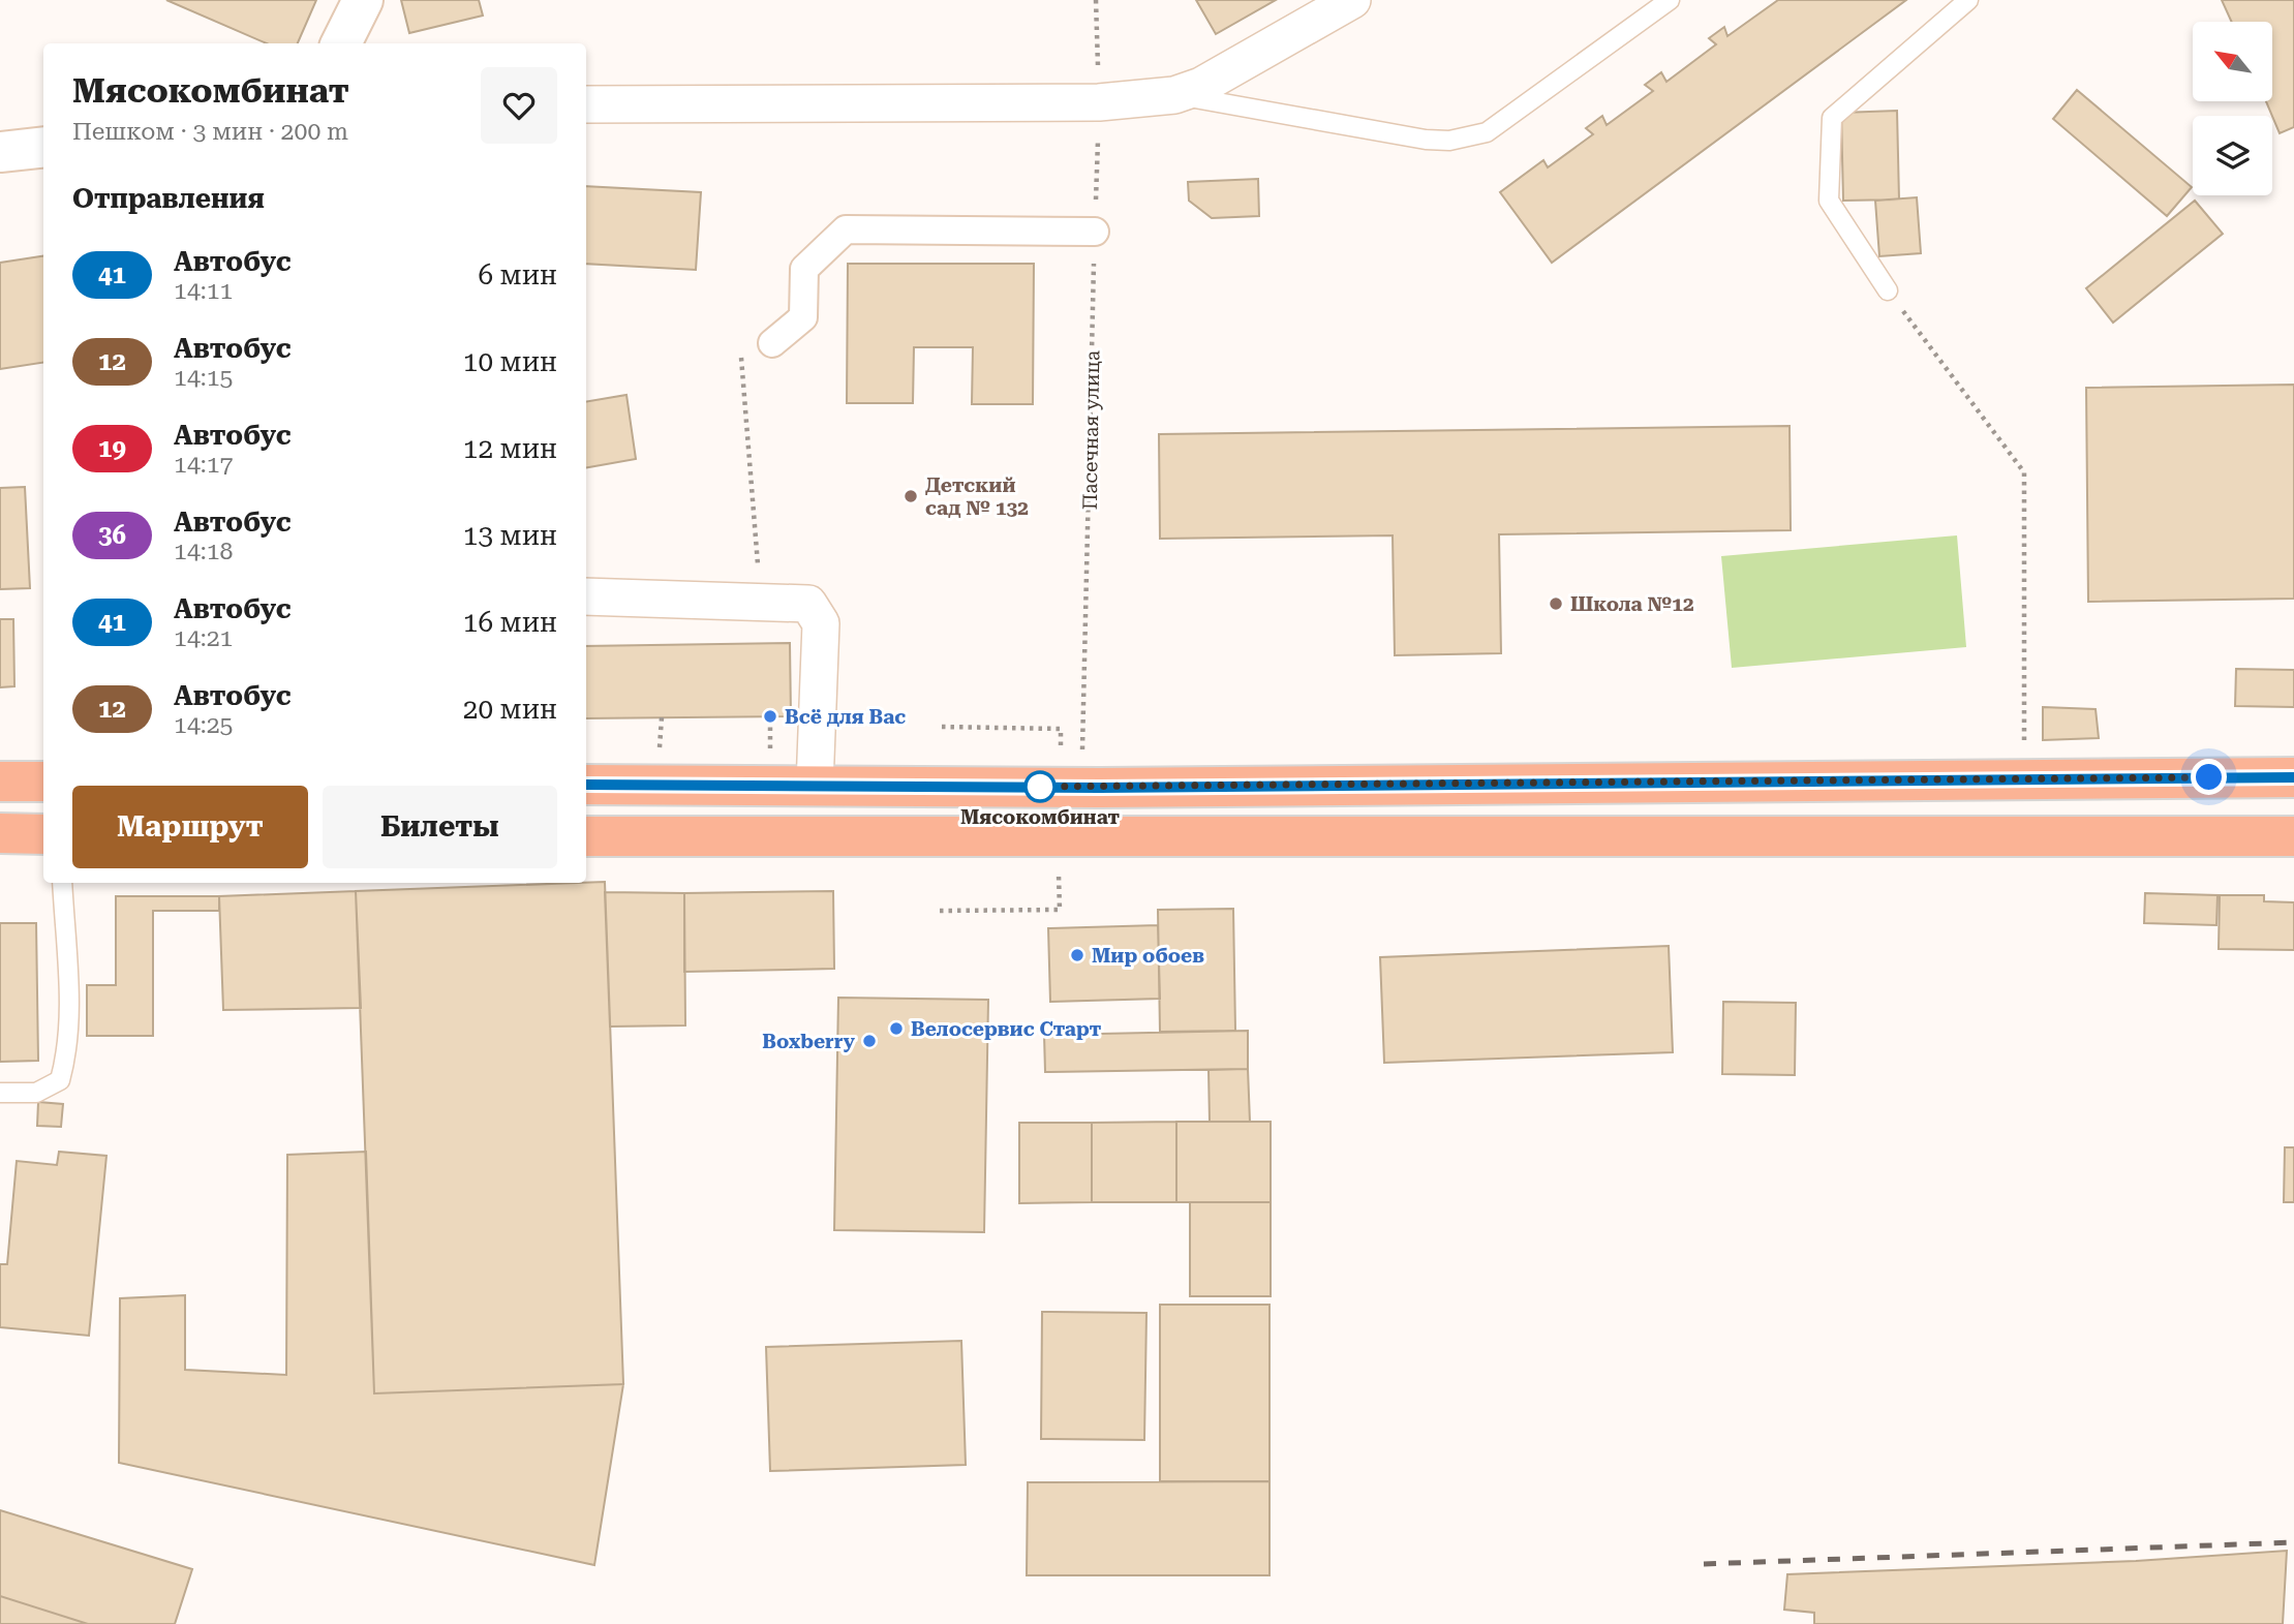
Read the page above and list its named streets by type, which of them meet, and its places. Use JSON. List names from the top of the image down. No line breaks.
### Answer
{"streets":{"path":["Пасечная улица"]},"places":["Детский сад № 132","Школа №12","Всё для Вас","Мясокомбинат","Мир обоев","Велосервис Старт","Boxberry"],"lines":["bus line 41"],"north":"top left","page":{"heading":[["Мясокомбинат","Пешком · 3 мин · 200 m"],"Отправления"],"list":[{"mark":"41","name":"Автобус","note":"14:11","value":"6 мин"},{"mark":"12","name":"Автобус","note":"14:15","value":"10 мин"},{"mark":"19","name":"Автобус","note":"14:17","value":"12 мин"},{"mark":"36","name":"Автобус","note":"14:18","value":"13 мин"},{"mark":"41","name":"Автобус","note":"14:21","value":"16 мин"},{"mark":"12","name":"Автобус","note":"14:25","value":"20 мин"}],"buttons":["Маршрут","Билеты"]}}
